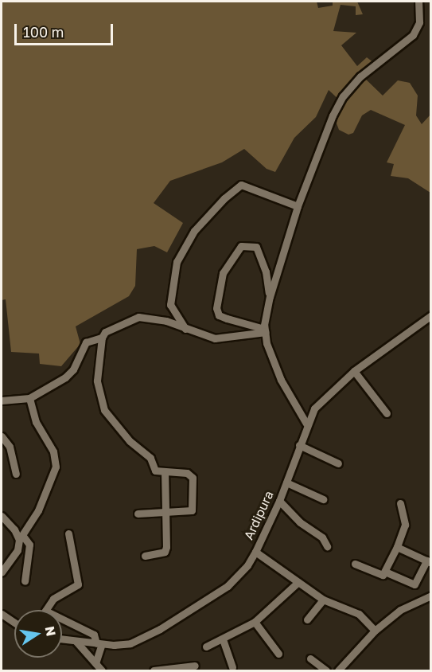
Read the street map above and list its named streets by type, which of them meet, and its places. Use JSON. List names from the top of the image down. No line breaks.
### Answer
{"streets":{"street":["Ardipura"]},"scale_bar":"100 m","north":"right"}
